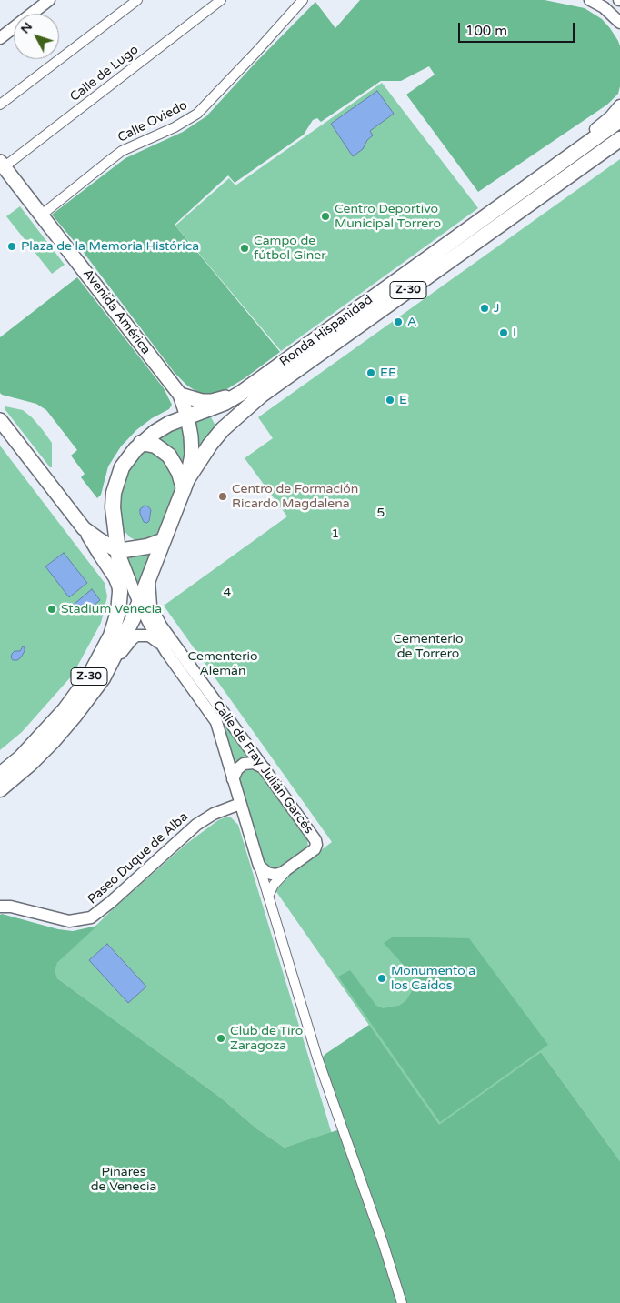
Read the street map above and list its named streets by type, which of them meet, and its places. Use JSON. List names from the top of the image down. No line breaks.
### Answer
{"streets":{"highway":["Z-30","Ronda Hispanidad"],"main road":["Avenida América"],"street":["Calle de Lugo","Calle Oviedo","Calle de Fray Julián Garcés","Paseo Duque de Alba"]},"crossings":[["Calle de Lugo","Avenida América"],["Calle Oviedo","Avenida América"],["Avenida América","Ronda Hispanidad"],["Ronda Hispanidad","Calle de Fray Julián Garcés"],["Calle de Fray Julián Garcés","Paseo Duque de Alba"]],"parks":["5","1","4","Cementerio de Torrero","Cementerio Alemán","Pinares de Venecia"],"places":["Centro Deportivo Municipal Torrero","Plaza de la Memoria Histórica","Campo de fútbol Giner","J","A","I","EE","E","Centro de Formación Ricardo Magdalena","Stadium Venecia","Monumento a los Caídos","Club de Tiro Zaragoza"],"scale_bar":"100 m","north":"top left"}
